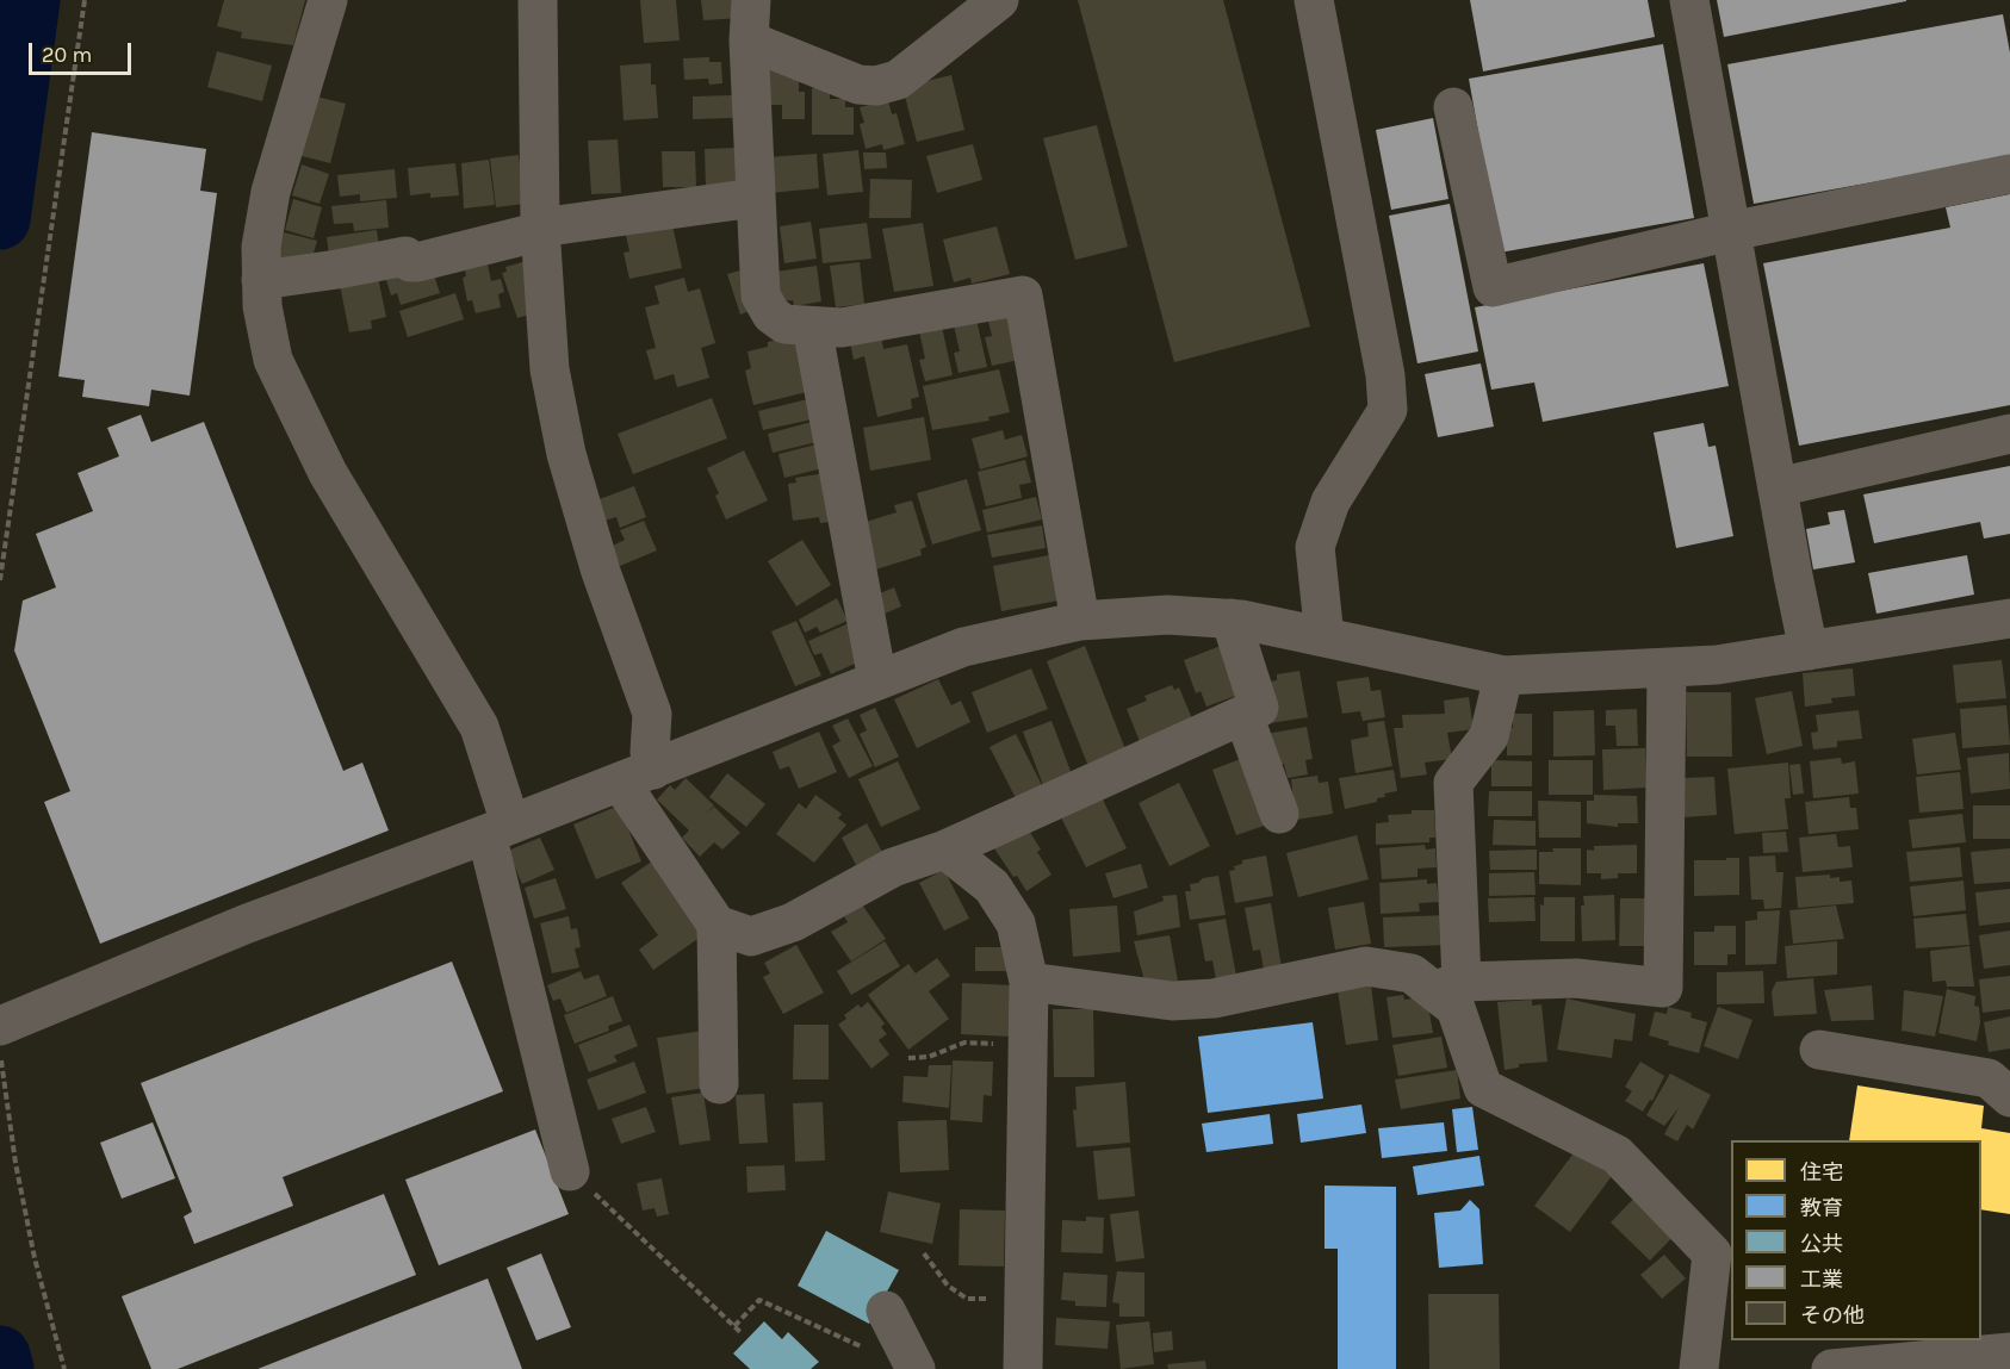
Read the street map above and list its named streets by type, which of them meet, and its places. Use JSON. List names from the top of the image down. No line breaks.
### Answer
{"legend":["住宅","教育","公共","工業","その他"],"scale_bar":"20 m"}
